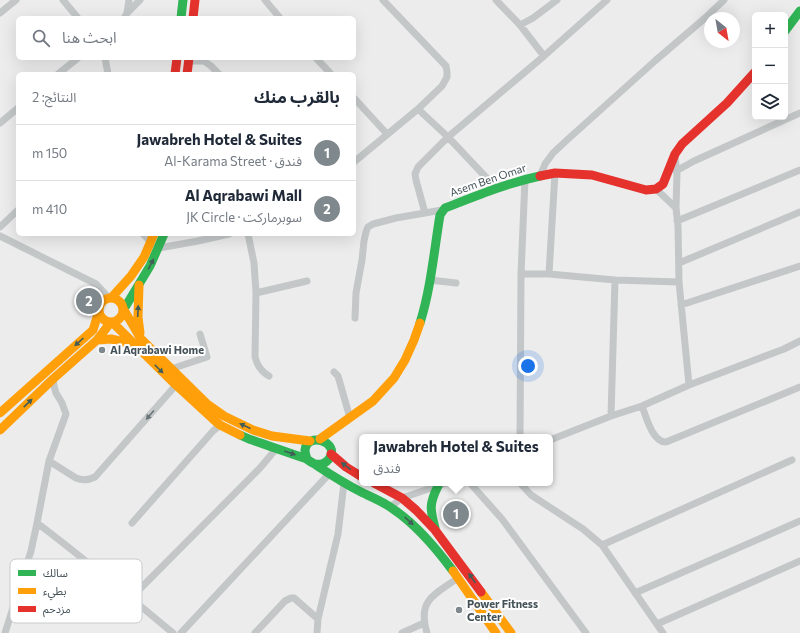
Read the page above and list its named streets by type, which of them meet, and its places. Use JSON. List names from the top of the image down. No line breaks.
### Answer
{"streets":{"street":["Asem Ben Omar"]},"places":["Al Aqrabawi Home","Power Fitness Center"],"legend":["سالك","بطيء","مزدحم"],"north":"bottom right","page":{"map_buttons":["+","−"],"search":"ابحث هنا","heading":["بالقرب منك","النتائج: 2"],"list":[{"mark":"1","name":"Jawabreh Hotel & Suites","note":"فندق · Al-Karama Street","value":"150 m"},{"mark":"2","name":"Al Aqrabawi Mall","note":"سوبرماركت · JK Circle","value":"410 m"}],"pins":["2","1"],"popup":["Jawabreh Hotel & Suites","فندق"]}}
